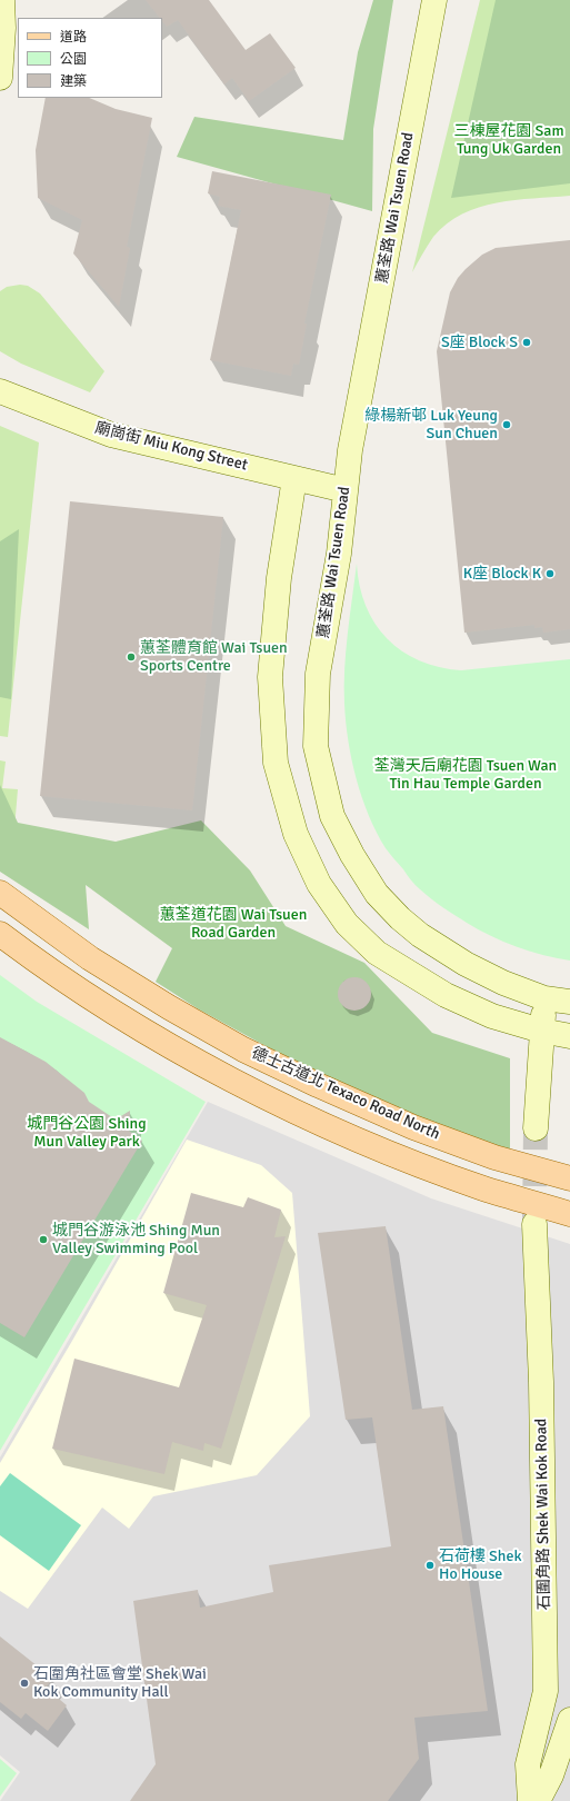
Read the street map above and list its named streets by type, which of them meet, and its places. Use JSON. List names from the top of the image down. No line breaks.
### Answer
{"streets":{"main road":["蕙荃路 Wai Tsuen Road","廟崗街 Miu Kong Street","德士古道北 Texaco Road North","石圍角路 Shek Wai Kok Road"]},"crossings":[["蕙荃路 Wai Tsuen Road","廟崗街 Miu Kong Street"]],"parks":["三棟屋花園 Sam Tung Uk Garden","荃灣天后廟花園 Tsuen Wan Tin Hau Temple Garden","蕙荃道花園 Wai Tsuen Road Garden","城門谷公園 Shing Mun Valley Park"],"places":["S座 Block S","綠楊新邨 Luk Yeung Sun Chuen","K座 Block K","蕙荃體育館 Wai Tsuen Sports Centre","城門谷游泳池 Shing Mun Valley Swimming Pool","石荷樓 Shek Ho House","石圍角社區會堂 Shek Wai Kok Community Hall"],"legend":["道路","公園","建築"]}
